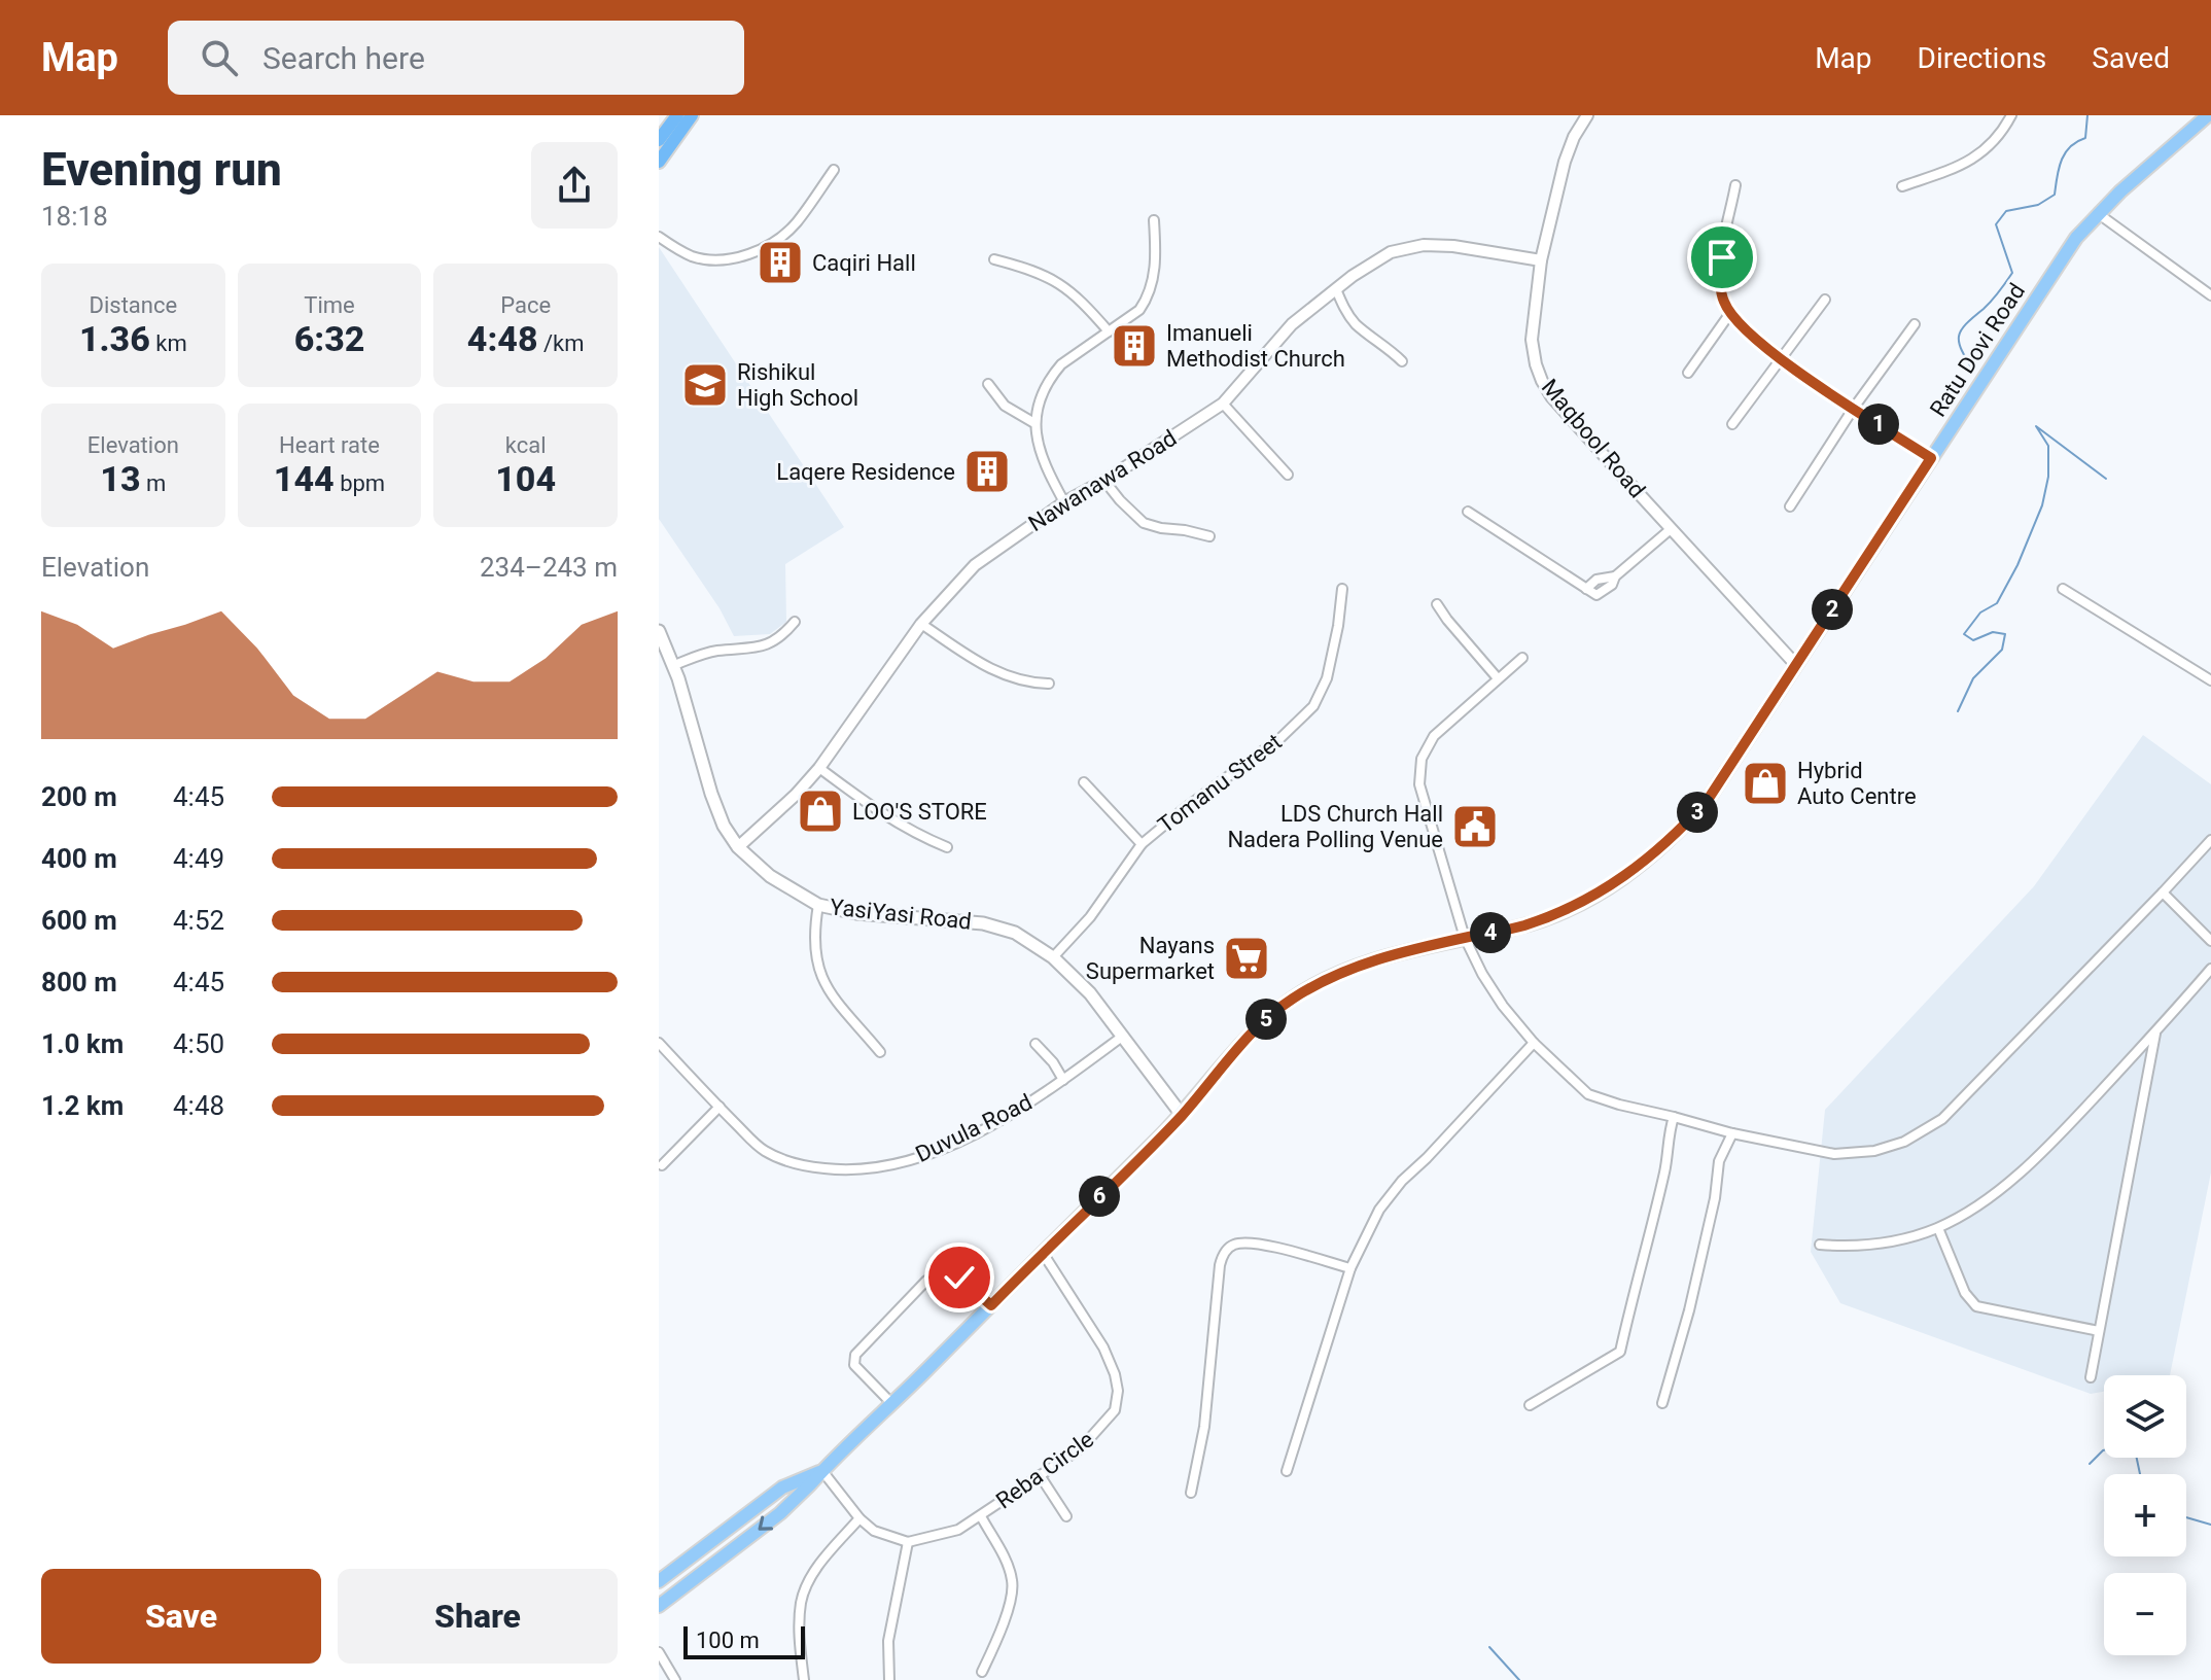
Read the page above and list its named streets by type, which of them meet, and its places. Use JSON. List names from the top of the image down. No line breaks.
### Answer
{"streets":{"main road":["Ratu Dovi Road","YasiYasi Road"],"street":["Maqbool Road","Nawanawa Road","Tomanu Street","Duvula Road","Reba Circle"]},"crossings":[["Ratu Dovi Road","Maqbool Road"],["Ratu Dovi Road","YasiYasi Road"],["Ratu Dovi Road","Reba Circle"],["Maqbool Road","Nawanawa Road"],["Nawanawa Road","YasiYasi Road"],["Tomanu Street","YasiYasi Road"],["YasiYasi Road","Duvula Road"]],"places":{"building":["Caqiri Hall","Imanueli Methodist Church","Laqere Residence"],"school or university":["Rishikul High School"],"shop":["Hybrid Auto Centre","LOO'S STORE"],"public building":["LDS Church Hall Nadera Polling Venue"],"supermarket":["Nayans Supermarket"]},"scale_bar":"100 m","page":{"header":"Map","search":"Search here","nav":["Map","Directions","Saved"],"heading":["Evening run","18:18"],"stats":[["Distance","1.36 km"],["Time","6:32"],["Pace","4:48 /km"],["Elevation","13 m"],["Heart rate","144 bpm"],["kcal","104"]],"pins":["1","2","3","4","5","6"],"chart":["Elevation","234–243 m"],"list":[{"name":"200 m","note":"4:45"},{"name":"400 m","note":"4:49"},{"name":"600 m","note":"4:52"},{"name":"800 m","note":"4:45"},{"name":"1.0 km","note":"4:50"},{"name":"1.2 km","note":"4:48"}],"map_buttons":["+","−"],"buttons":["Save","Share"],"scale":"100 m"}}
